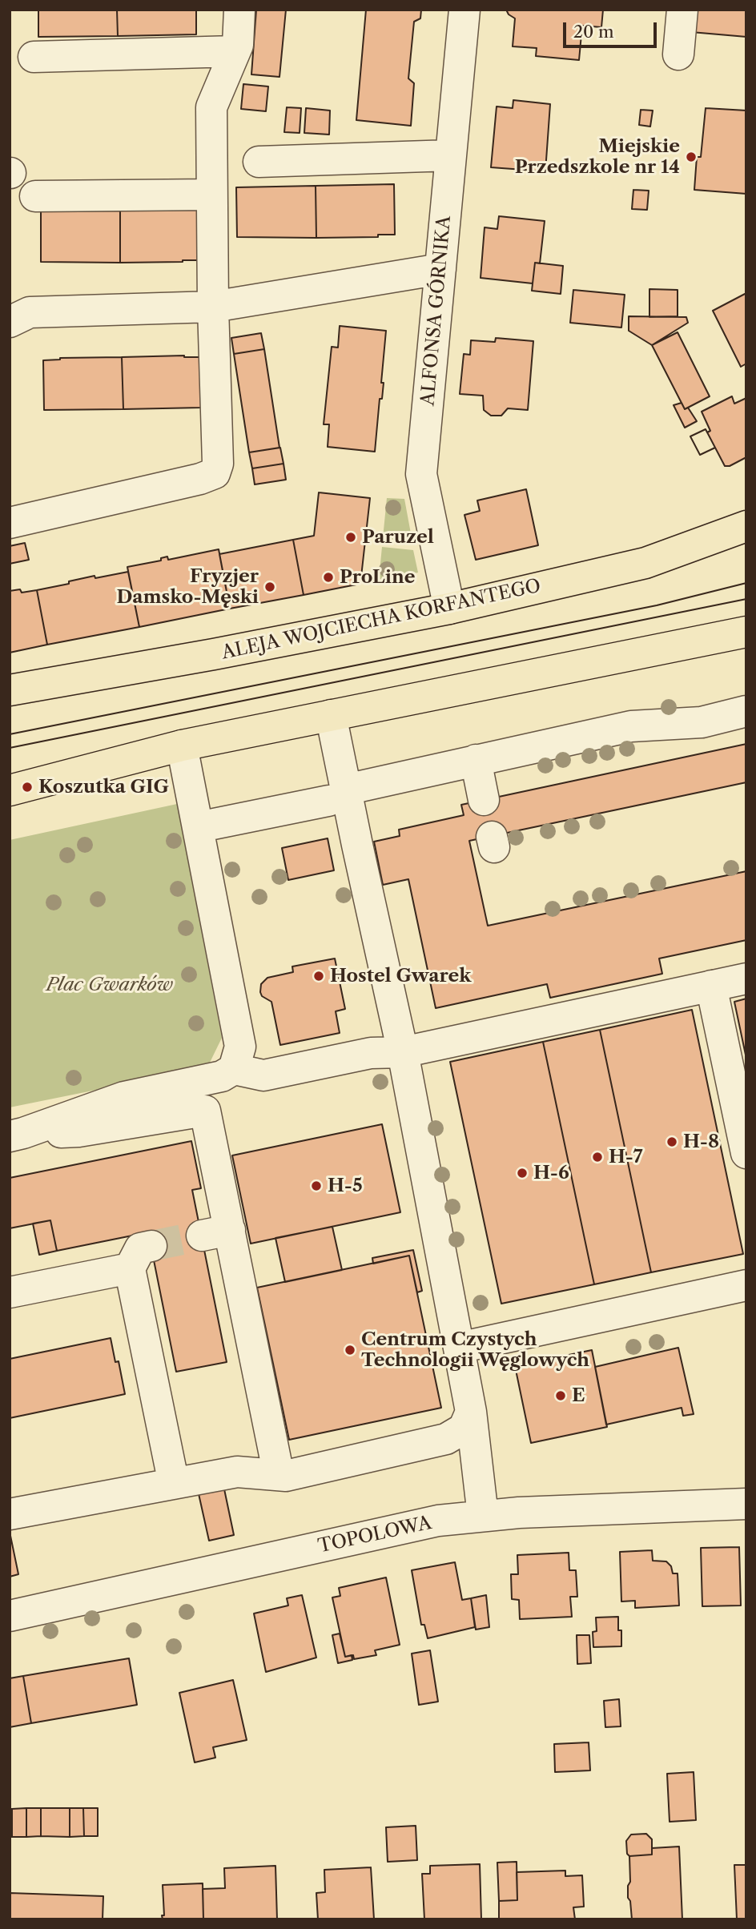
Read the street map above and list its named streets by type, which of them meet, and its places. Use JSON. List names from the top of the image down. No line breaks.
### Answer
{"streets":{"main road":["ALEJA WOJCIECHA KORFANTEGO"],"street":["ALFONSA GÓRNIKA","TOPOLOWA"]},"crossings":[["ALFONSA GÓRNIKA","ALEJA WOJCIECHA KORFANTEGO"]],"parks":["Plac Gwarków"],"places":["Miejskie Przedszkole nr 14","Paruzel","ProLine","Fryzjer Damsko-Męski","Koszutka GIG","Hostel Gwarek","H-8","H-7","H-6","H-5","Centrum Czystych Technologii Węglowych","E"],"scale_bar":"20 m"}
